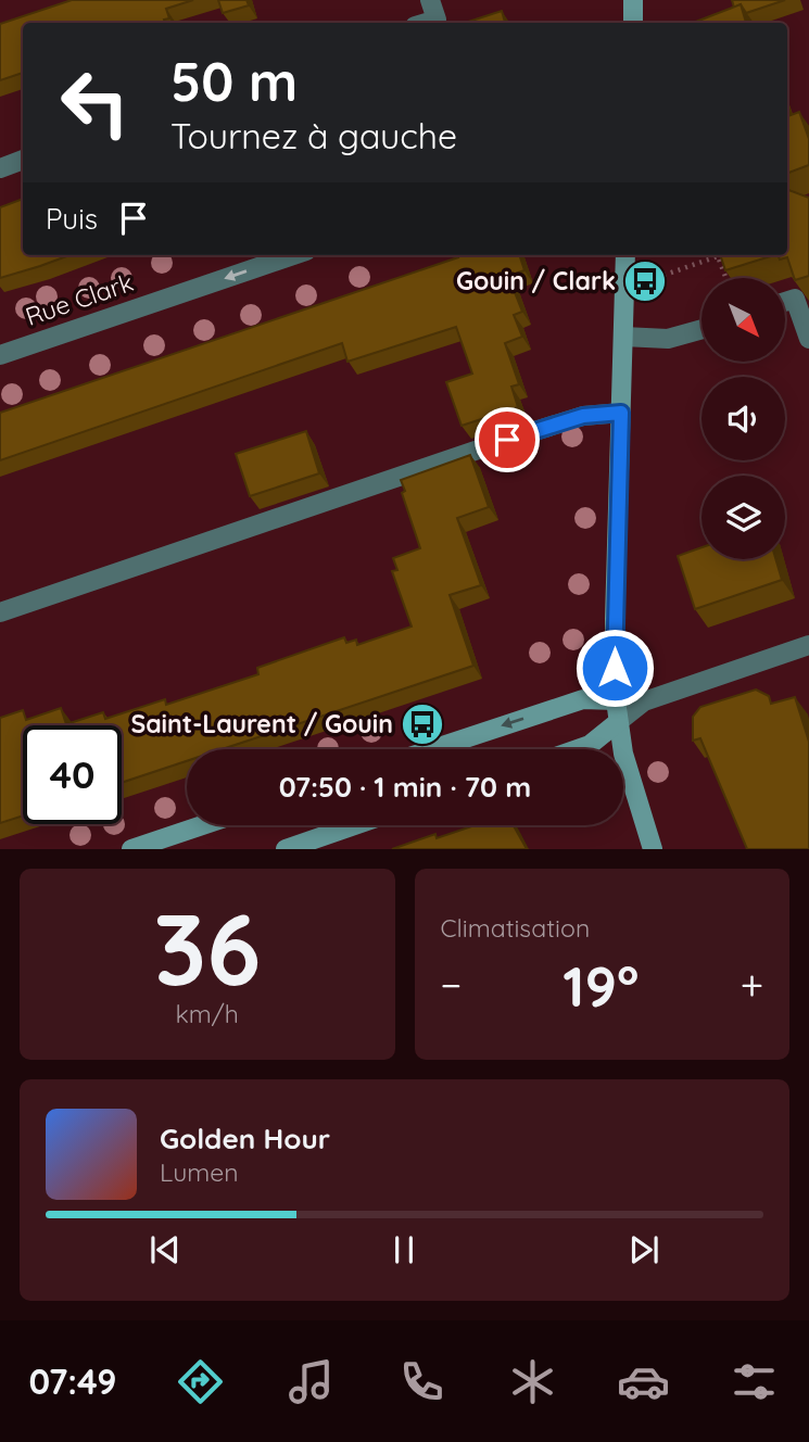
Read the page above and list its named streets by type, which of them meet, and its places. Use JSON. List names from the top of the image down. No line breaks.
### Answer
{"streets":{"street":["Rue Clark"]},"one_way":["Rue Clark"],"places":{"bus stop":["Gouin / Clark","Saint-Laurent / Gouin"]},"north":"bottom right","page":{"turn":["50 m","Tournez à gauche"],"then":"Puis","limit":"40","trip":"07:50 · 1 min · 70 m","tile":[["36","km/h"],"Climatisation"],"heat":["−","19°","+"],"song":["Golden Hour","Lumen"],"tabs":"07:49"}}
